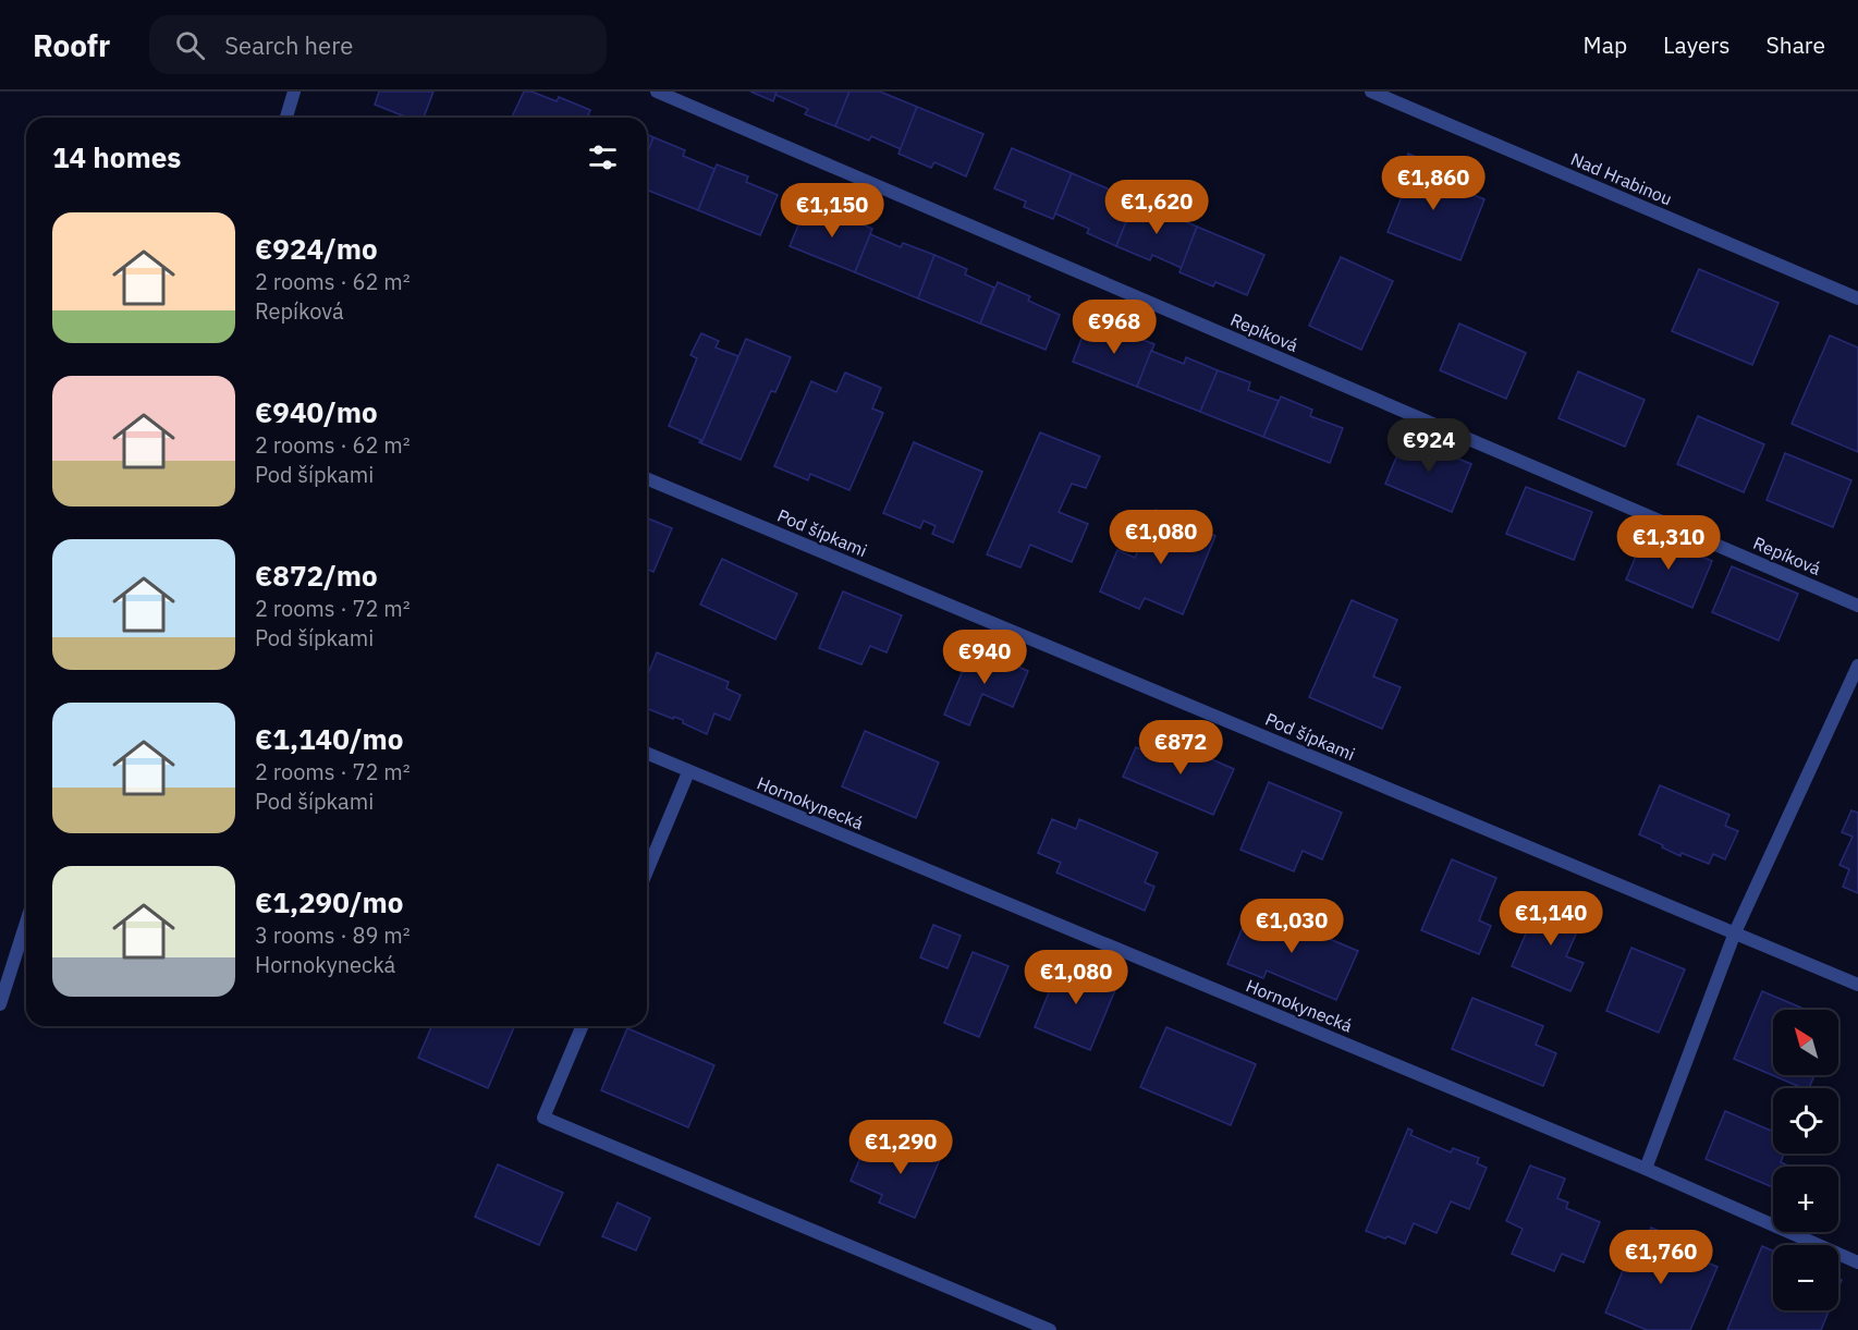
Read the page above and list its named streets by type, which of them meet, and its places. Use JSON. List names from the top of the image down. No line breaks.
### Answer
{"streets":{"street":["Nad Hrabinou","Repíková","Pod šípkami","Hornokynecká"]},"north":"top left","page":{"header":"Roofr","search":"Search here","nav":["Map","Layers","Share"],"heading":"14 homes","price":["€1,860","€1,620","€1,150","€968","€924","€1,080","€1,310","€940","€872","€1,140","€1,030","€1,080","€1,290","€1,760"],"list":[{"name":"€924/mo","note":"2 rooms · 62 m² · Repíková"},{"name":"€940/mo","note":"2 rooms · 62 m² · Pod šípkami"},{"name":"€872/mo","note":"2 rooms · 72 m² · Pod šípkami"},{"name":"€1,140/mo","note":"2 rooms · 72 m² · Pod šípkami"},{"name":"€1,290/mo","note":"3 rooms · 89 m² · Hornokynecká"}],"map_buttons":["+","−"]}}
